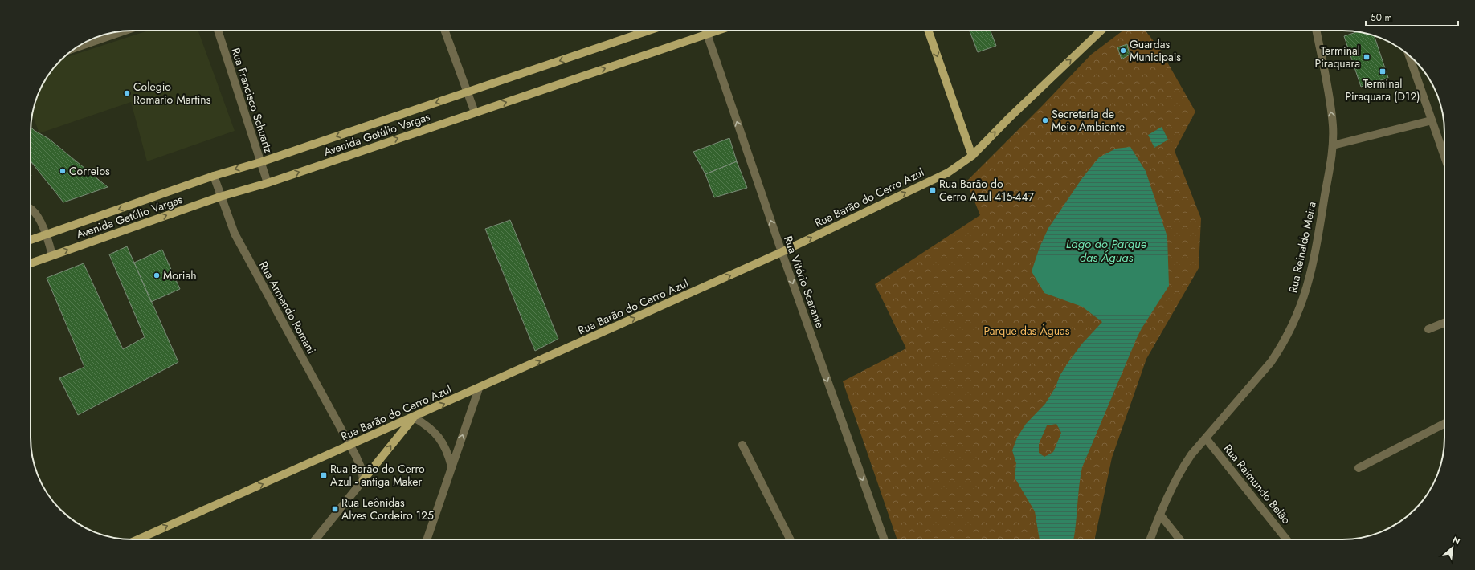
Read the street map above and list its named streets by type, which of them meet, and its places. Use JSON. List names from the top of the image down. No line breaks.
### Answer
{"streets":{"main road":["Avenida Getúlio Vargas","Rua Barão do Cerro Azul"],"street":["Rua Francisco Schuartz","Rua Reinaldo Meira","Rua Vitório Scarante","Rua Armando Romani","Rua Raimundo Belão"]},"crossings":[["Rua Francisco Schuartz","Avenida Getúlio Vargas"],["Avenida Getúlio Vargas","Rua Vitório Scarante"],["Avenida Getúlio Vargas","Rua Armando Romani"],["Rua Barão do Cerro Azul","Rua Vitório Scarante"],["Rua Barão do Cerro Azul","Rua Armando Romani"],["Rua Reinaldo Meira","Rua Raimundo Belão"]],"one_way":["Rua Barão do Cerro Azul"],"water":["Lago do Parque das Águas"],"parks":["Parque das Águas"],"places":{"other":["Guardas Municipais","Colegio Romario Martins","Secretaria de Meio Ambiente","Correios","Moriah"],"transit":["Terminal Piraquara","Terminal Piraquara (D12)","Rua Barão do Cerro Azul 415-447","Rua Barão do Cerro Azul - antiga Maker","Rua Leônidas Alves Cordeiro 125"]},"scale_bar":"50 m","north":"top right"}
